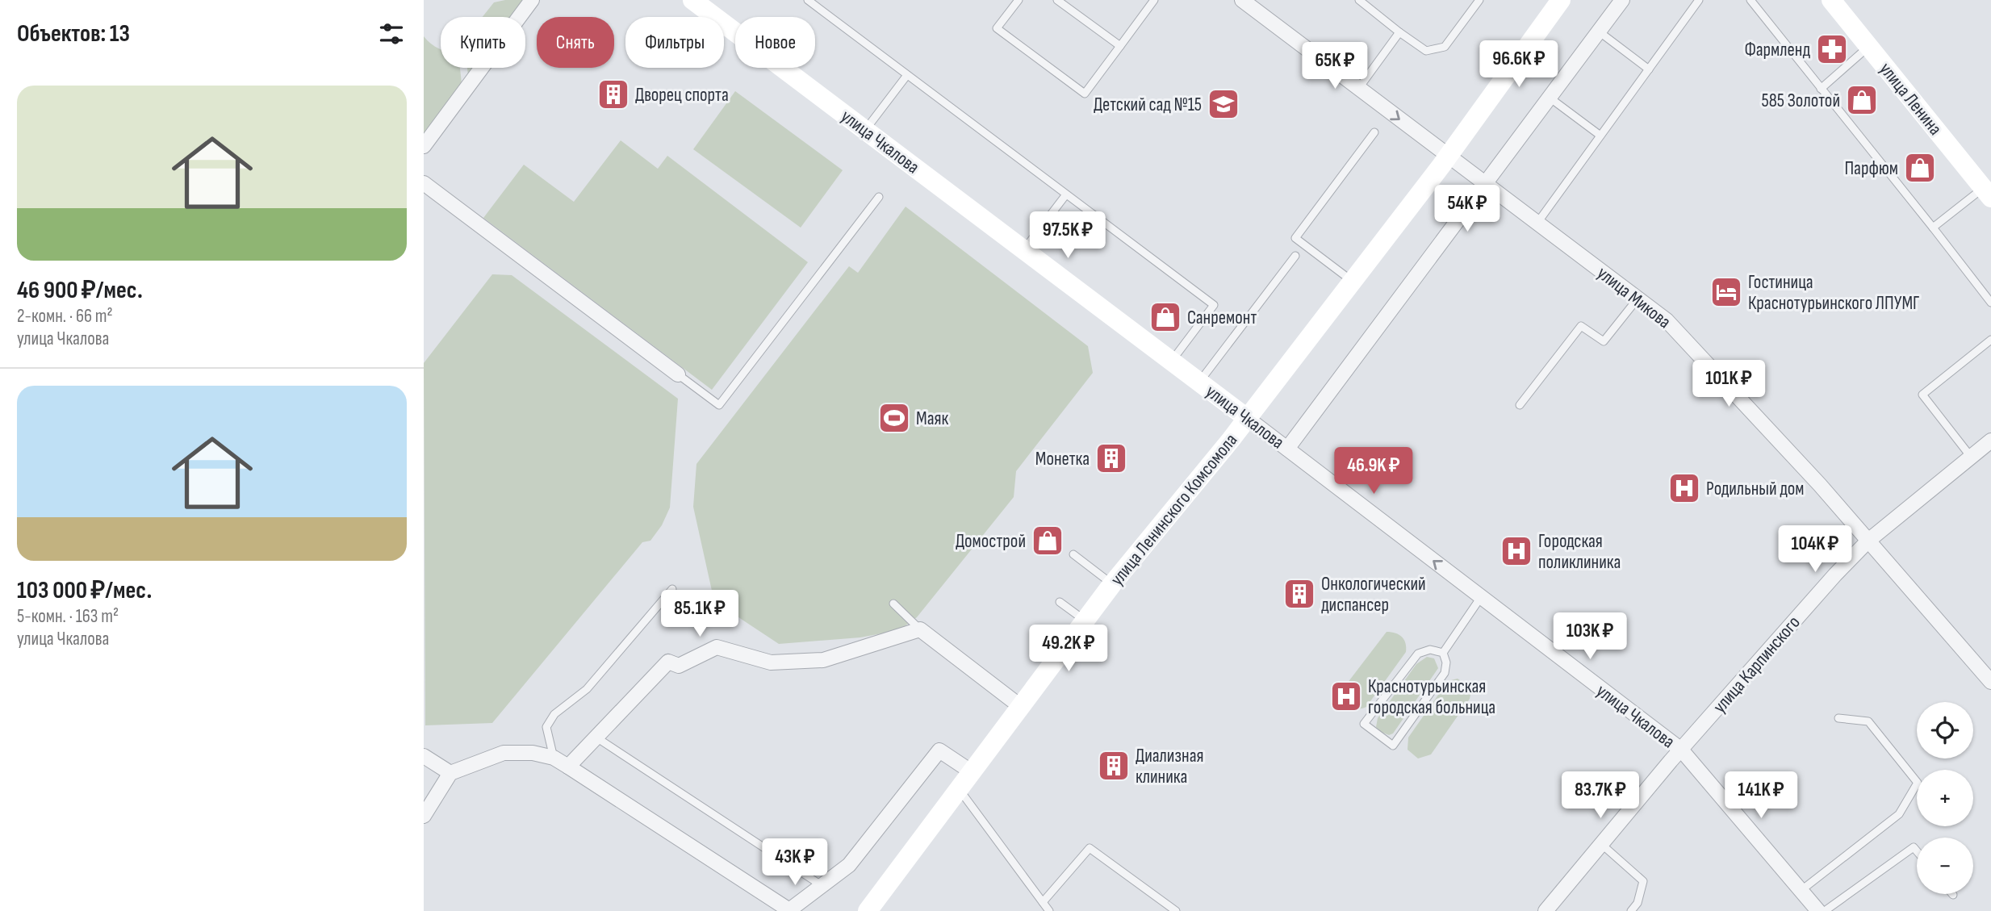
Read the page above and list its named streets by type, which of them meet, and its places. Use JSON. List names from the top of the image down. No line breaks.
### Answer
{"streets":{"main road":["улица Ленина","улица Чкалова","улица Ленинского Комсомола"],"street":["улица Микова","улица Карпинского"]},"crossings":[["улица Чкалова","улица Ленинского Комсомола"],["улица Чкалова","улица Карпинского"],["улица Микова","улица Ленинского Комсомола"],["улица Микова","улица Карпинского"]],"places":{"pharmacy":["Фармленд"],"building":["Дворец спорта","Монетка","Онкологический диспансер","Диализная клиника"],"shop":["585 Золотой","Парфюм","Санремонт","Домострой"],"school or university":["Детский сад №15"],"hotel":["Гостиница Краснотурьинского ЛПУМГ"],"sports":["Маяк"],"hospital":["Родильный дом","Городская поликлиника","Краснотурьинская городская больница"]},"page":{"heading":"Объектов: 13","chip":["Купить","Снять","Фильтры","Новое"],"price":["96.6K ₽","65K ₽","54K ₽","97.5K ₽","101K ₽","46.9K ₽","104K ₽","85.1K ₽","103K ₽","49.2K ₽","83.7K ₽","141K ₽","43K ₽"],"list":[{"name":"46 900 ₽/мес.","note":"2-комн. · 66 m² · улица Чкалова"},{"name":"103 000 ₽/мес.","note":"5-комн. · 163 m² · улица Чкалова"}],"map_buttons":["+","−"]}}
